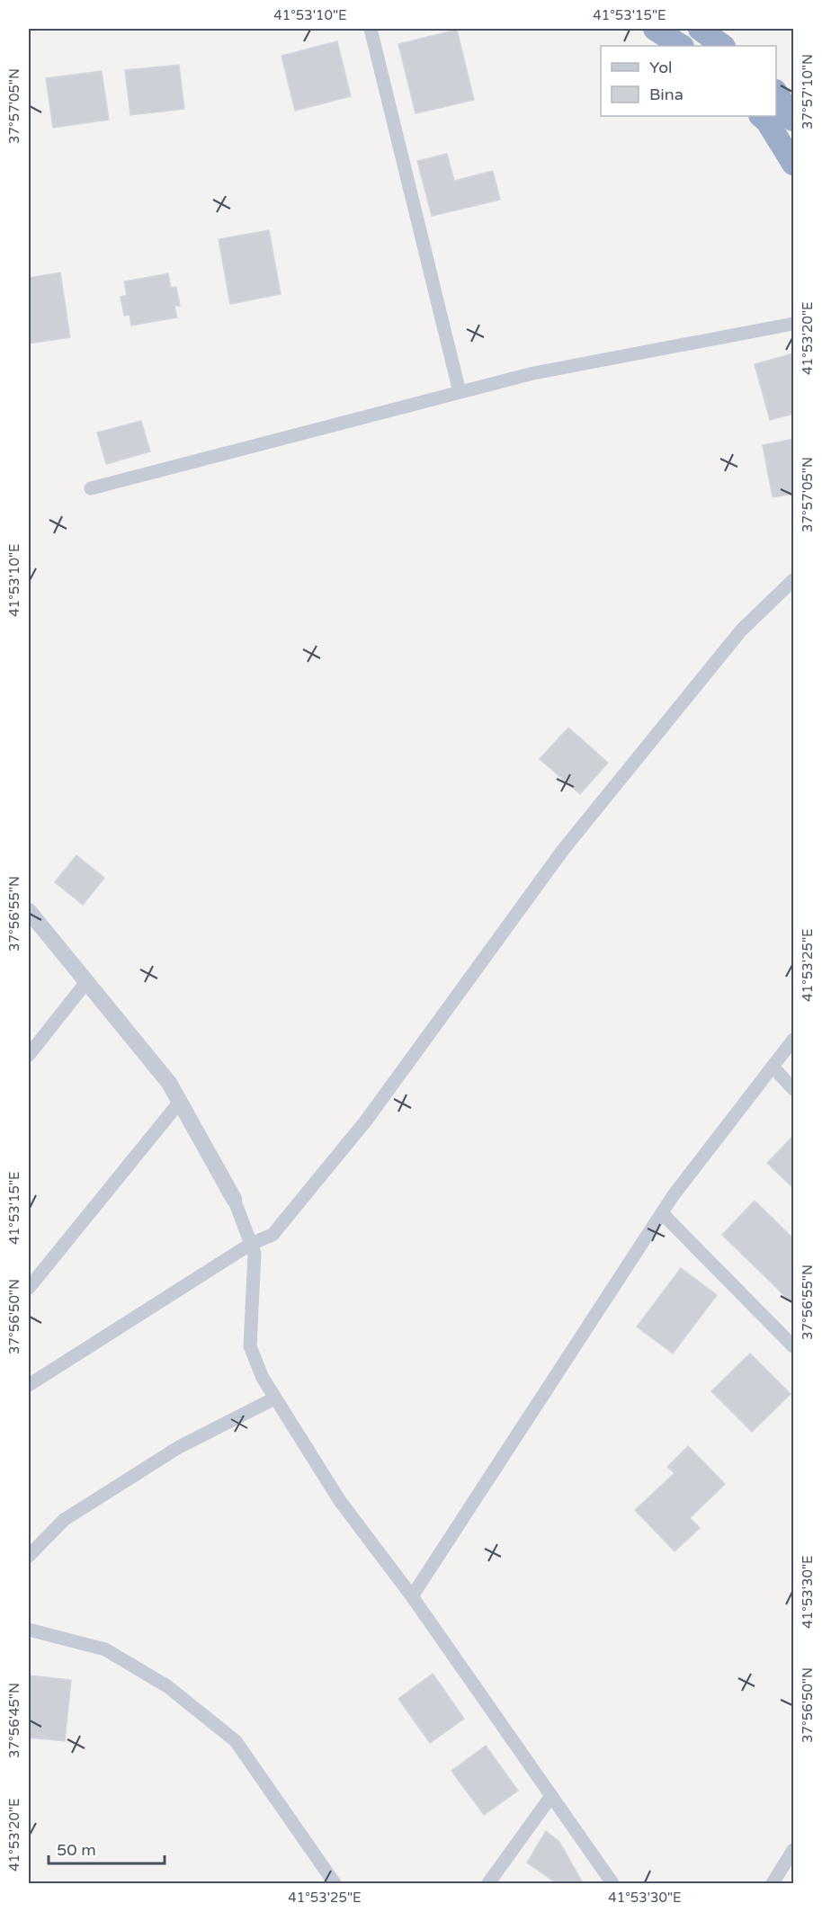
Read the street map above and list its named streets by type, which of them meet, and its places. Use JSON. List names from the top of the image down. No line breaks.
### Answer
{"legend":["Yol","Bina"],"scale_bar":"50 m","coordinates":["41°53'10\"E","41°53'15\"E","37°57'10\"N","37°57'05\"N","41°53'20\"E","37°56'55\"N","41°53'25\"E","37°56'50\"N","41°53'30\"E","37°56'45\"N"]}
